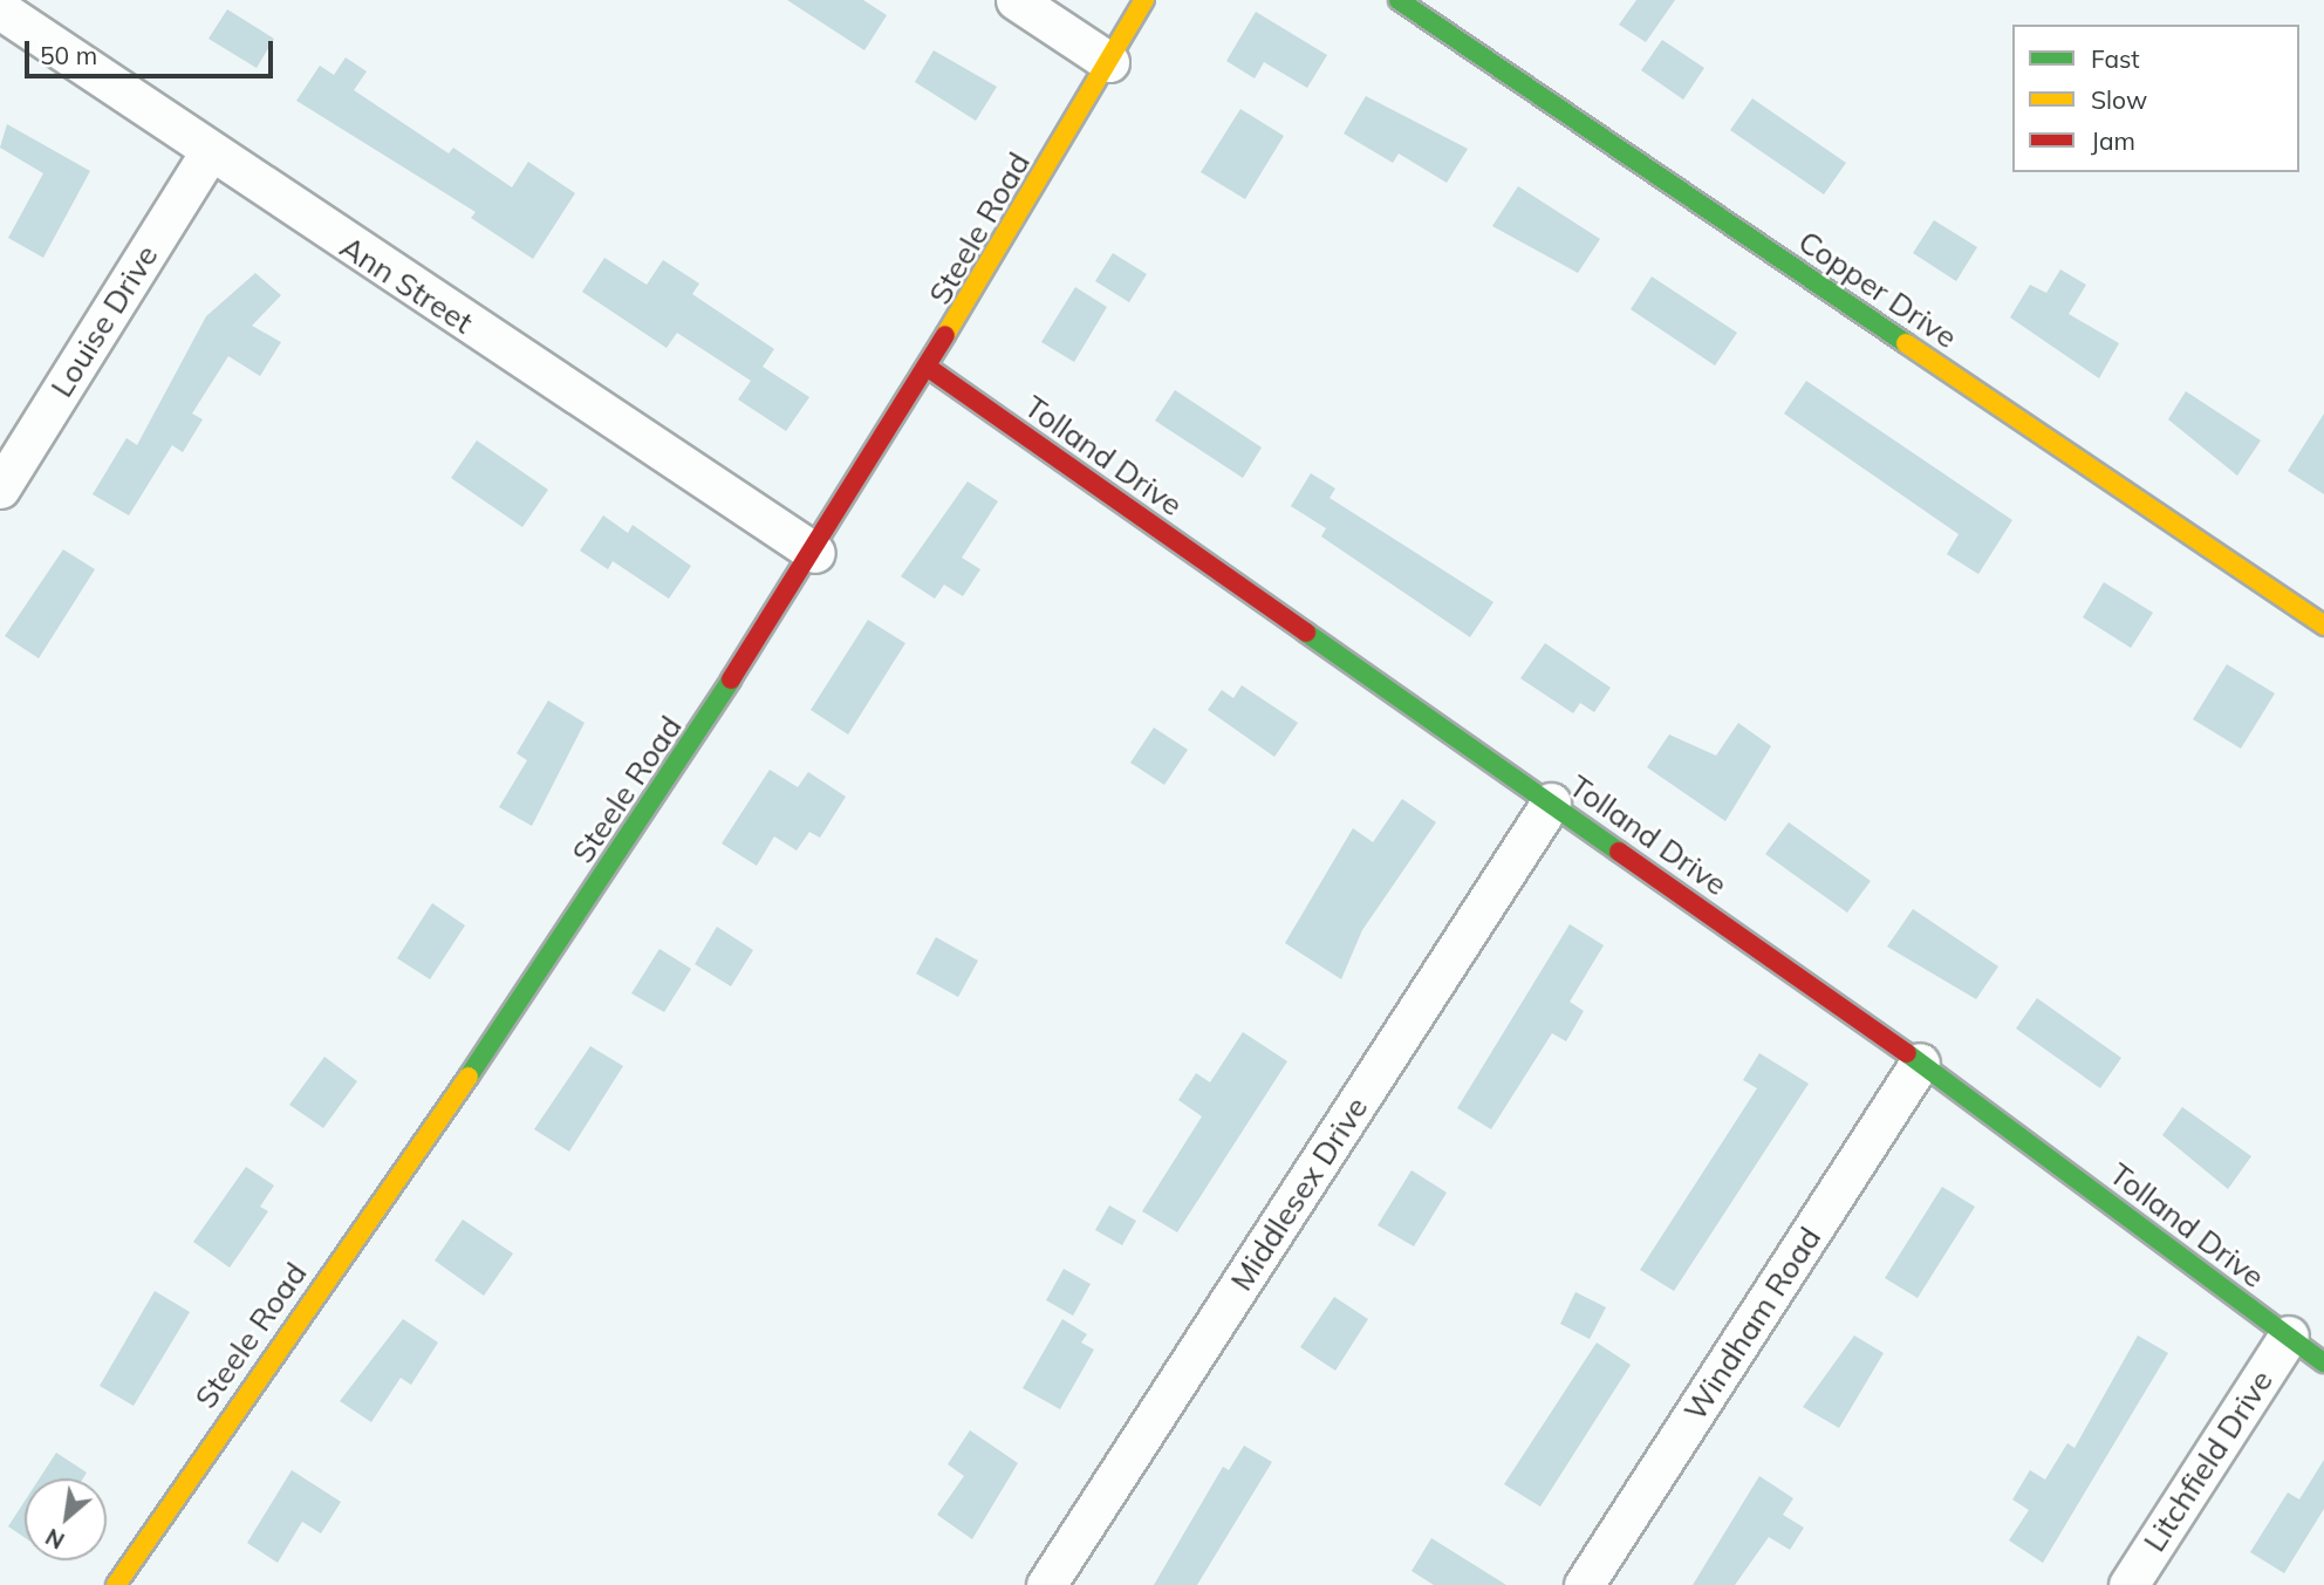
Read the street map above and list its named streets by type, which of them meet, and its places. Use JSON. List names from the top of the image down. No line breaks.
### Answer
{"streets":{"street":["Steele Road","Ann Street","Copper Drive","Louise Drive","Tolland Drive","Middlesex Drive","Windham Road","Litchfield Drive"]},"crossings":[["Steele Road","Ann Street"],["Steele Road","Tolland Drive"],["Ann Street","Louise Drive"],["Tolland Drive","Middlesex Drive"],["Tolland Drive","Windham Road"],["Tolland Drive","Litchfield Drive"]],"legend":["Fast","Slow","Jam"],"scale_bar":"50 m","north":"bottom left"}
